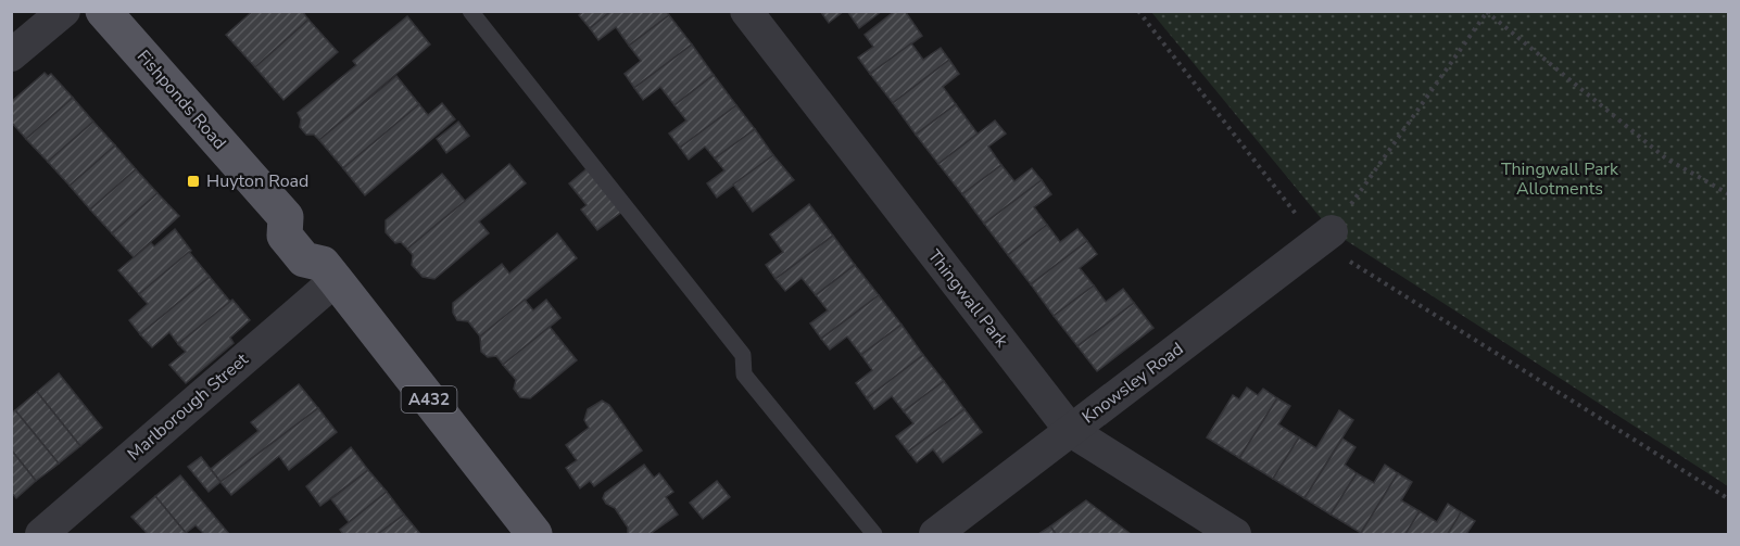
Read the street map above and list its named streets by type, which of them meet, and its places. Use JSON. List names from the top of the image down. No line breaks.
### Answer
{"streets":{"main road":["Fishponds Road","A432"],"street":["Thingwall Park","Knowsley Road","Marlborough Street"]},"crossings":[["Fishponds Road","Marlborough Street"],["Thingwall Park","Knowsley Road"]],"parks":["Thingwall Park Allotments"],"places":{"transit":["Huyton Road"]}}
